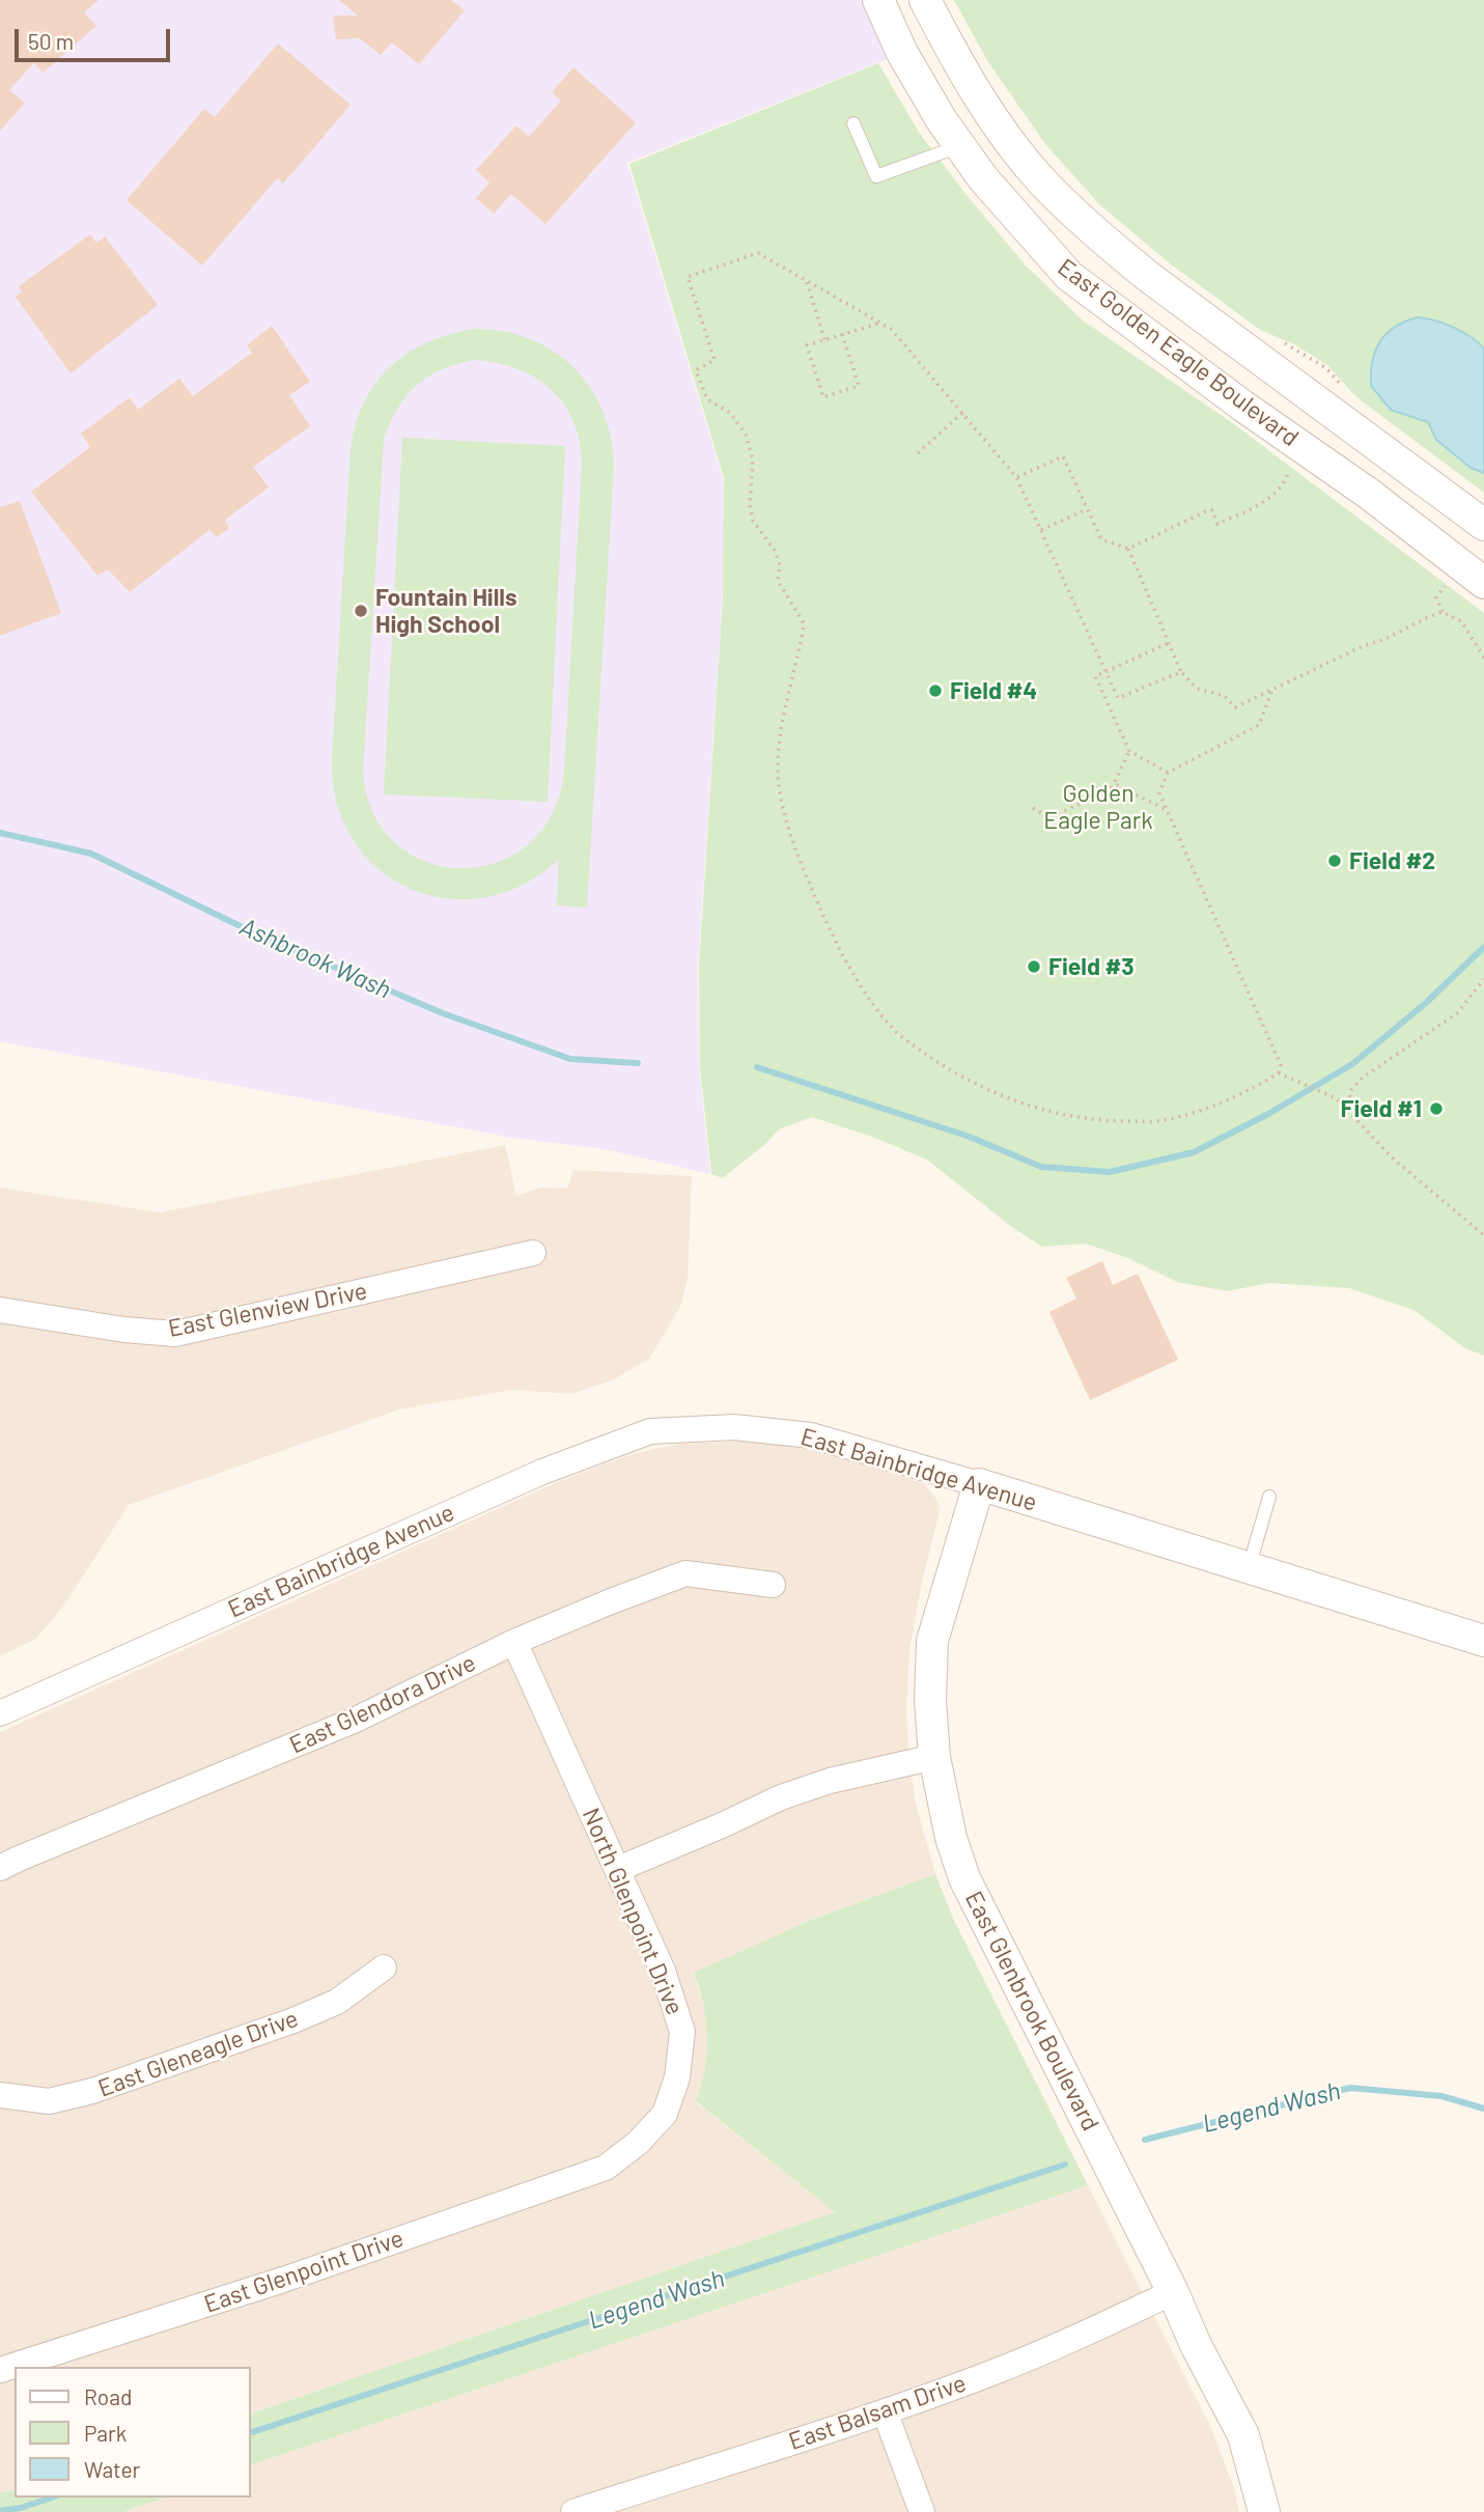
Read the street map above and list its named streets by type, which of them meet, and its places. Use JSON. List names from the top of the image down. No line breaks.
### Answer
{"streets":{"street":["East Golden Eagle Boulevard","East Glenview Drive","East Bainbridge Avenue","East Glendora Drive","North Glenpoint Drive","East Glenbrook Boulevard","East Gleneagle Drive","East Glenpoint Drive","East Balsam Drive"]},"crossings":[["East Bainbridge Avenue","East Glenbrook Boulevard"],["East Glendora Drive","North Glenpoint Drive"],["North Glenpoint Drive","East Glenpoint Drive"],["East Glenbrook Boulevard","East Balsam Drive"]],"water":["Ashbrook Wash","Legend Wash"],"parks":["Golden Eagle Park"],"places":["Fountain Hills High School","Field #4","Field #2","Field #3","Field #1"],"legend":["Road","Park","Water"],"scale_bar":"50 m"}
